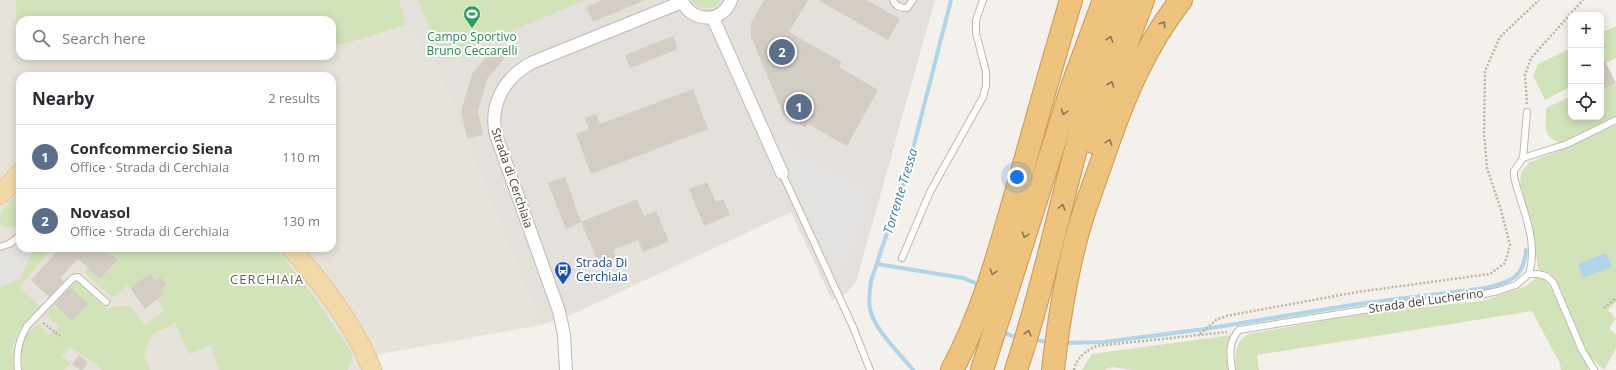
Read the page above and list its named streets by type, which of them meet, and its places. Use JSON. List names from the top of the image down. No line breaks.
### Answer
{"streets":{"street":["Strada di Cerchiaia"],"lane":["Strada del Lucherino"]},"districts":["CERCHIAIA"],"water":["Torrente Tressa"],"places":{"sports":["Campo Sportivo Bruno Ceccarelli"],"bus stop":["Strada Di Cerchiaia"]},"page":{"map_buttons":["+","−"],"search":"Search here","pins":["2","1"],"heading":["Nearby","2 results"],"list":[{"mark":"1","name":"Confcommercio Siena","note":"Office · Strada di Cerchiaia","value":"110 m"},{"mark":"2","name":"Novasol","note":"Office · Strada di Cerchiaia","value":"130 m"}]}}
